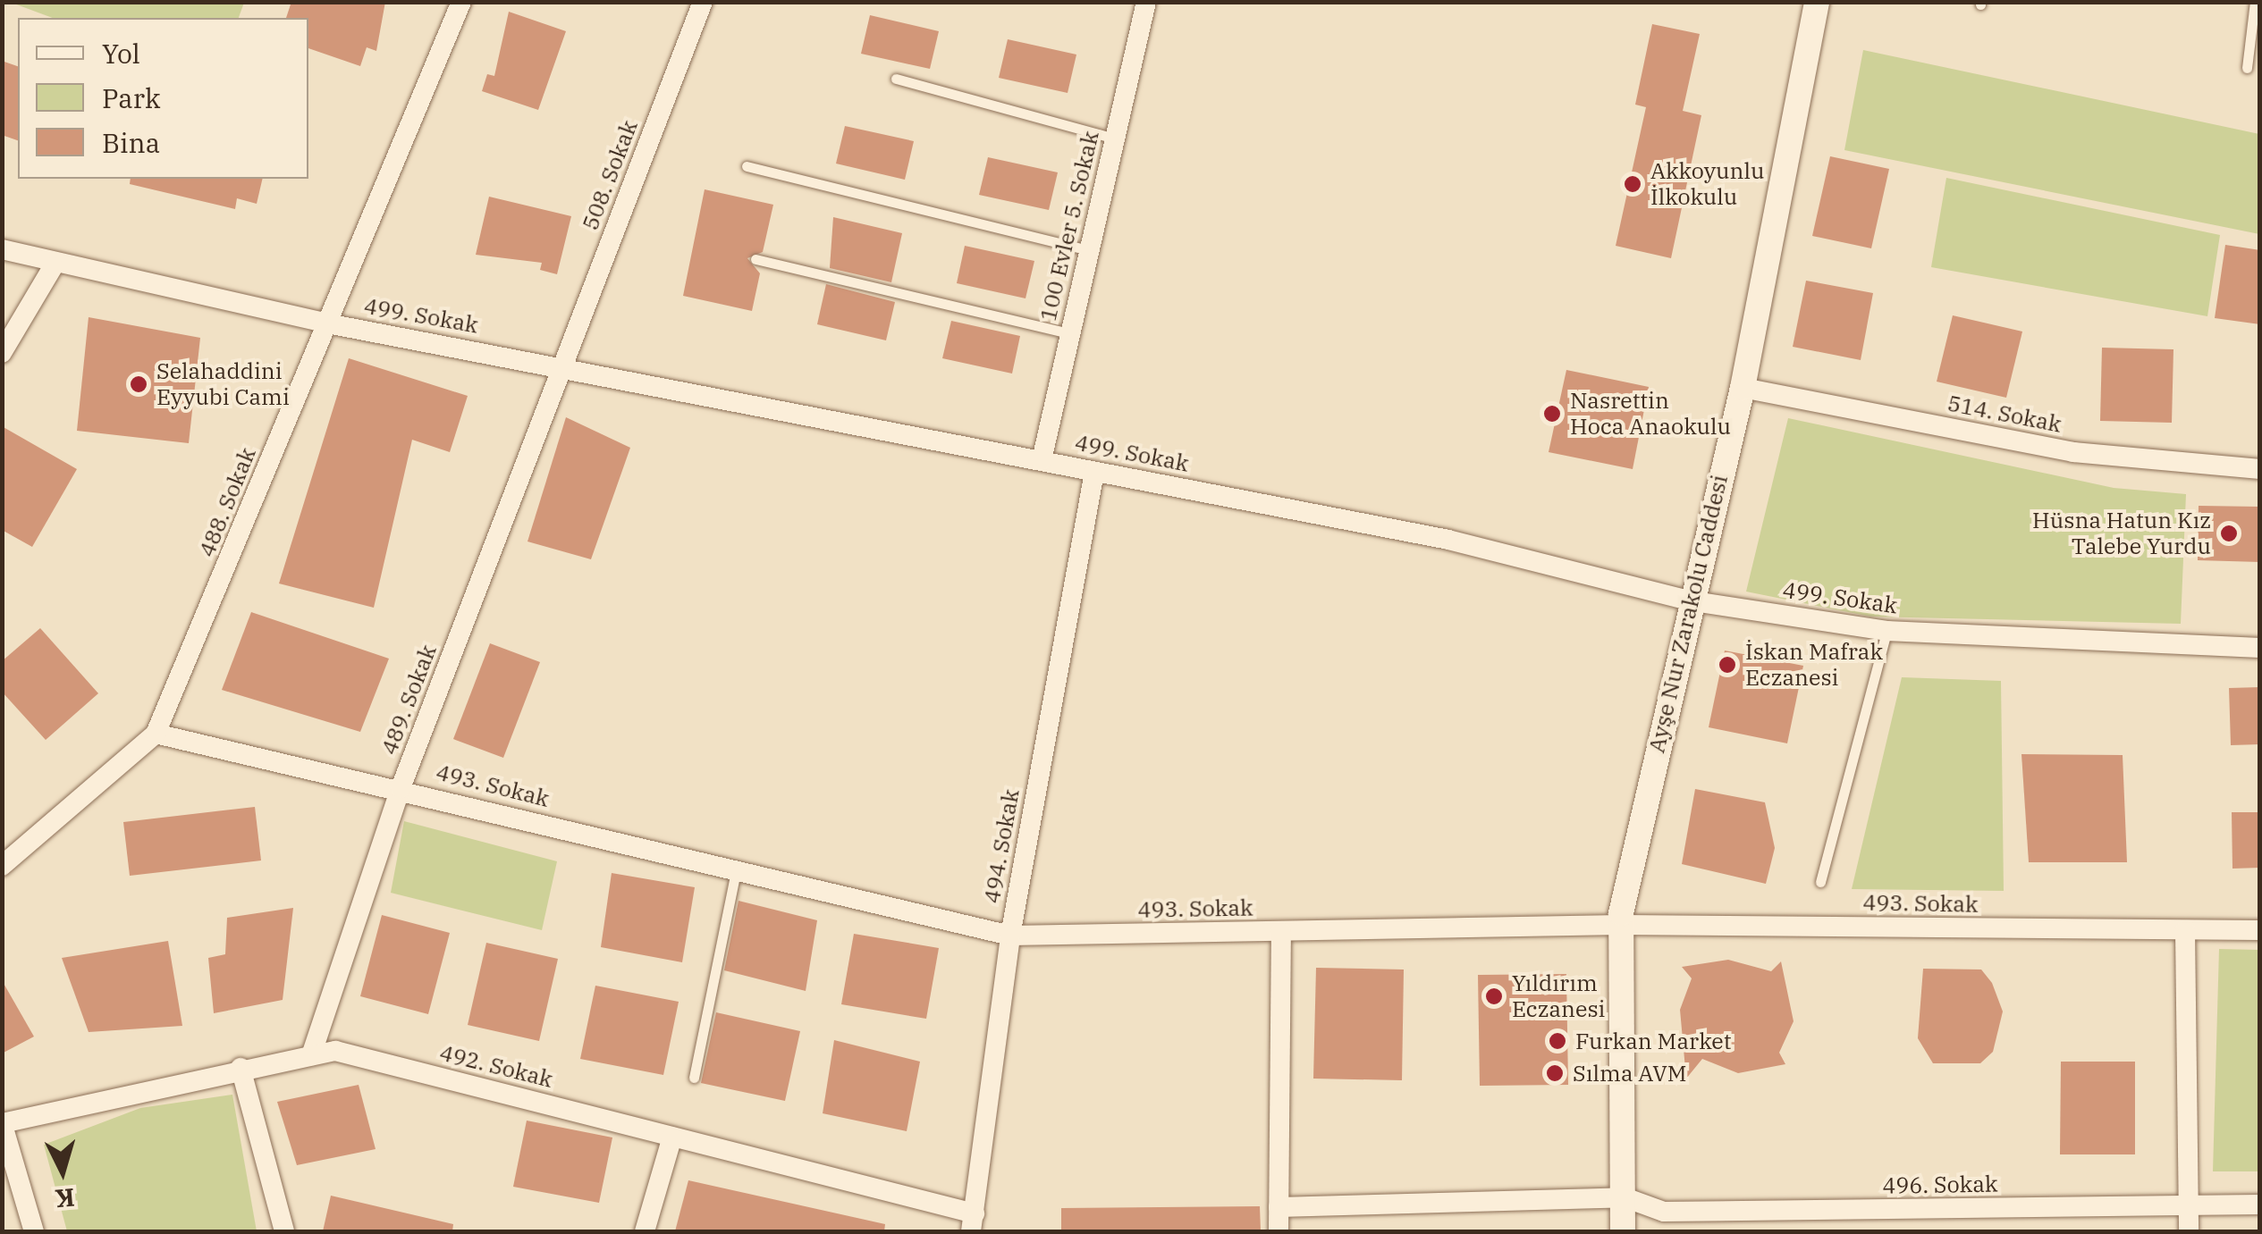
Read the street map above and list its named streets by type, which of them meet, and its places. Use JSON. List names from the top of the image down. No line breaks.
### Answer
{"streets":{"street":["508. Sokak","100 Evler 5. Sokak","499. Sokak","514. Sokak","488. Sokak","Ayşe Nur Zarakolu Caddesi","489. Sokak","493. Sokak","494. Sokak","492. Sokak","496. Sokak"]},"crossings":[["508. Sokak","499. Sokak"],["508. Sokak","489. Sokak"],["100 Evler 5. Sokak","499. Sokak"],["499. Sokak","488. Sokak"],["499. Sokak","Ayşe Nur Zarakolu Caddesi"],["499. Sokak","489. Sokak"],["499. Sokak","494. Sokak"],["514. Sokak","Ayşe Nur Zarakolu Caddesi"],["488. Sokak","493. Sokak"],["Ayşe Nur Zarakolu Caddesi","493. Sokak"],["Ayşe Nur Zarakolu Caddesi","496. Sokak"],["489. Sokak","493. Sokak"],["489. Sokak","492. Sokak"],["493. Sokak","494. Sokak"],["494. Sokak","492. Sokak"]],"places":["Akkoyunlu İlkokulu","Selahaddini Eyyubi Cami","Nasrettin Hoca Anaokulu","Hüsna Hatun Kız Talebe Yurdu","İskan Mafrak Eczanesi","Yıldırım Eczanesi","Furkan Market","Sılma AVM"],"legend":["Yol","Park","Bina"],"north":"bottom"}
